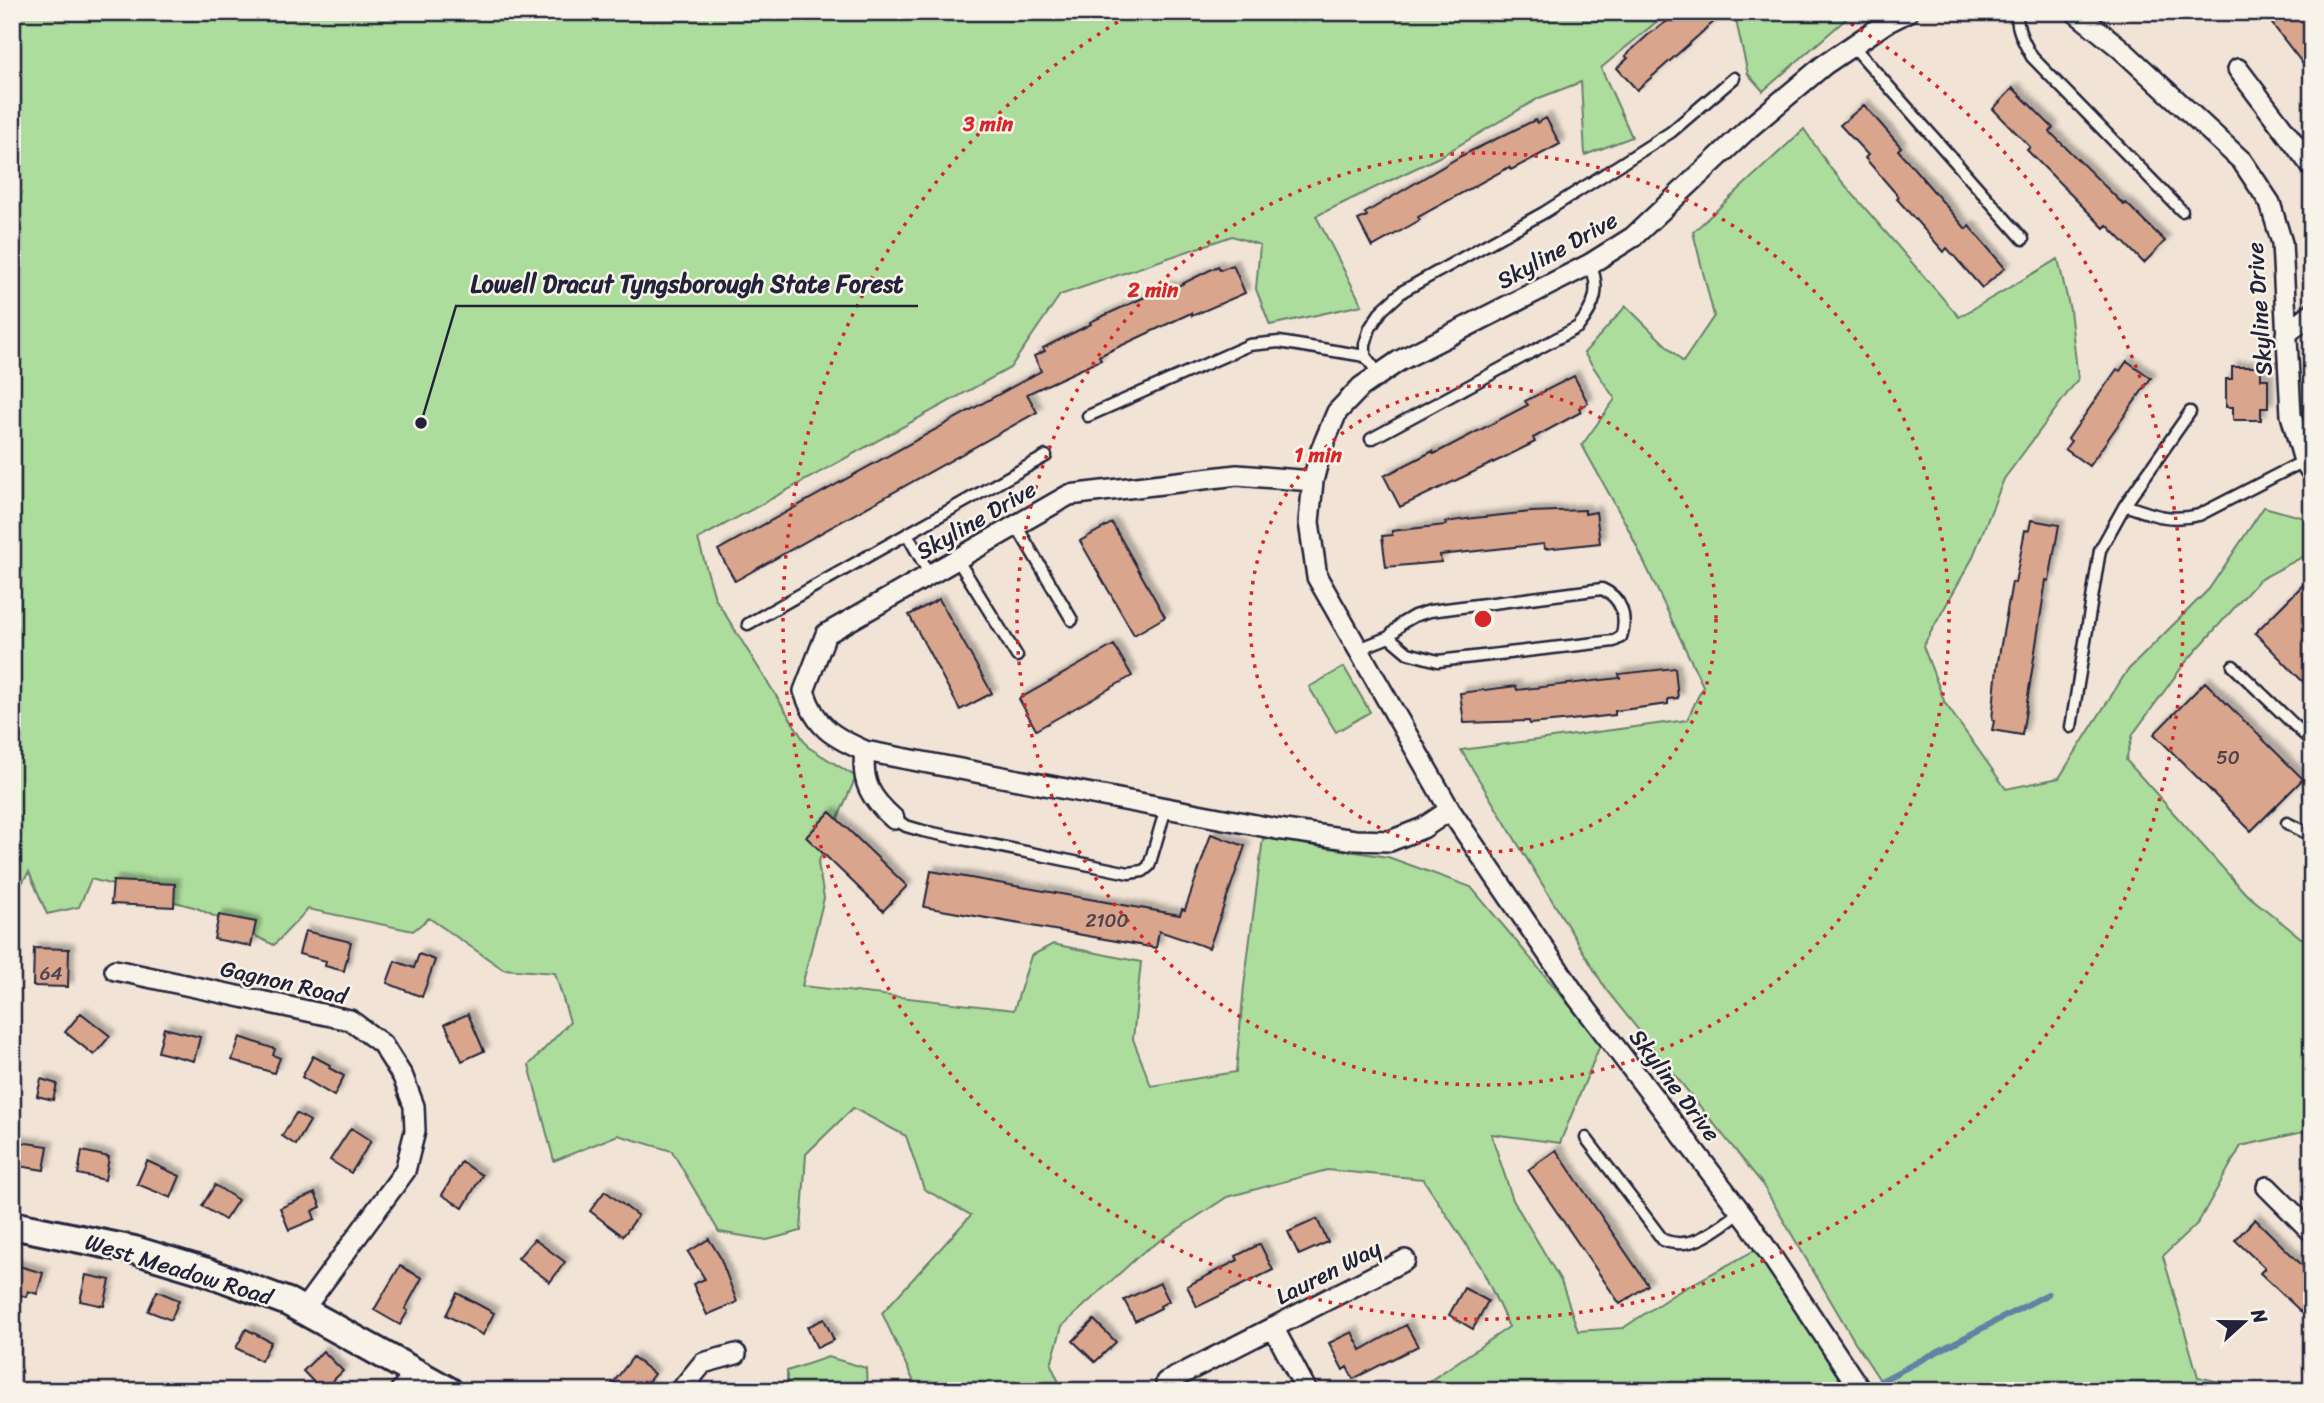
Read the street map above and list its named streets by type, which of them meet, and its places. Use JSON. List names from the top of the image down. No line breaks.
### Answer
{"streets":{"street":["Skyline Drive","Gagnon Road","West Meadow Road","Lauren Way"]},"crossings":[["Gagnon Road","West Meadow Road"]],"places":["Lowell Dracut Tyngsborough State Forest"],"house_numbers":["50","2100","64"],"north":"right","rings":["3 min","2 min","1 min"]}
